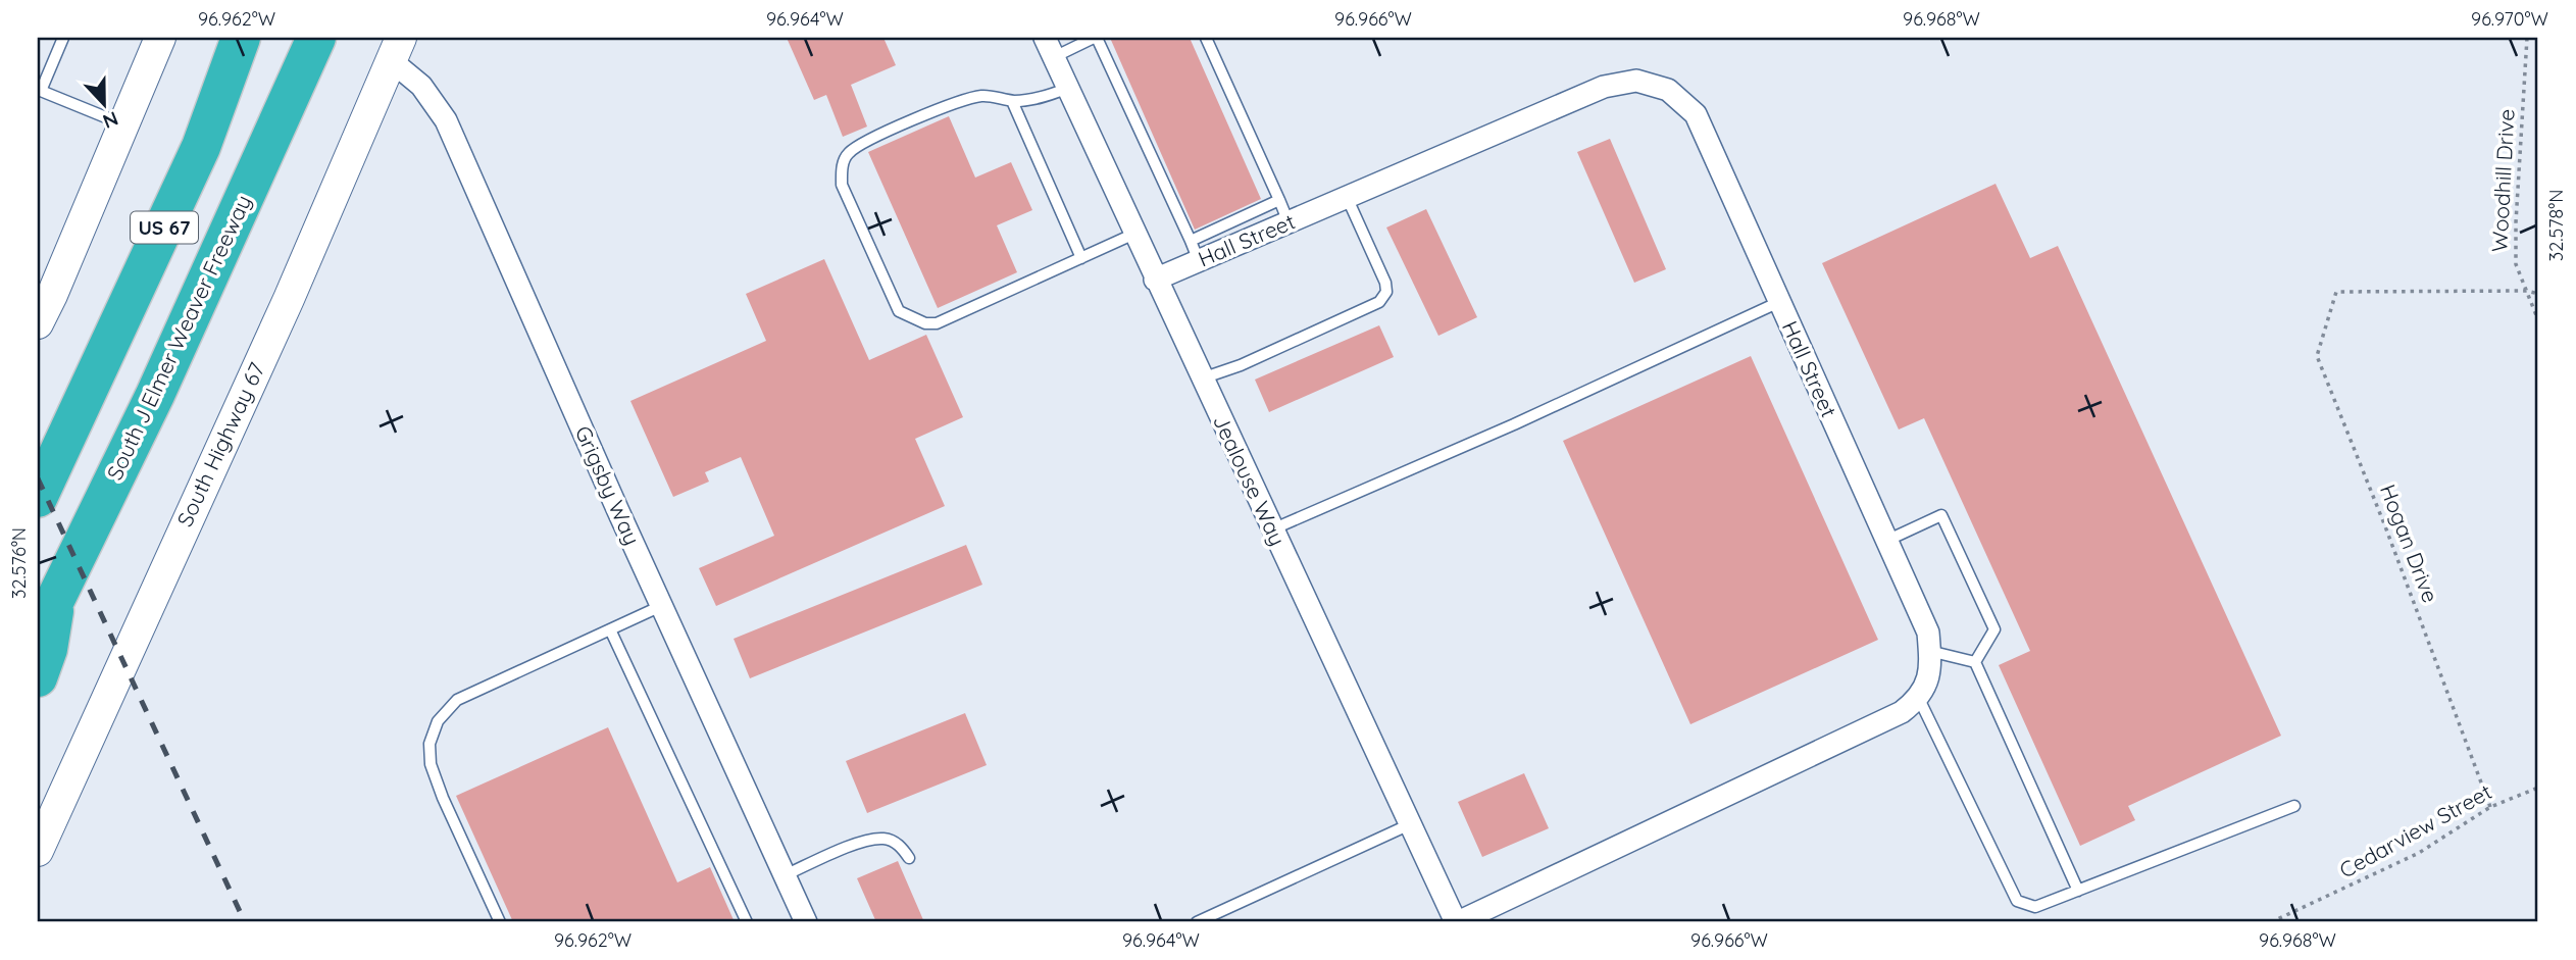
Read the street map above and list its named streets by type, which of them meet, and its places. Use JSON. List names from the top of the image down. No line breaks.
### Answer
{"streets":{"highway":["US 67","South J Elmer Weaver Freeway"],"main road":["South Highway 67"],"street":["Hall Street","Jealouse Way","Grigsby Way"],"path":["Woodhill Drive","Hogan Drive","Cedarview Street"]},"crossings":[["Woodhill Drive","Hogan Drive"],["Hall Street","Jealouse Way"],["South Highway 67","Grigsby Way"],["Hogan Drive","Cedarview Street"]],"north":"bottom","coordinates":["96.962°W","96.964°W","96.966°W","96.968°W","96.970°W","32.578°N","32.576°N"]}
